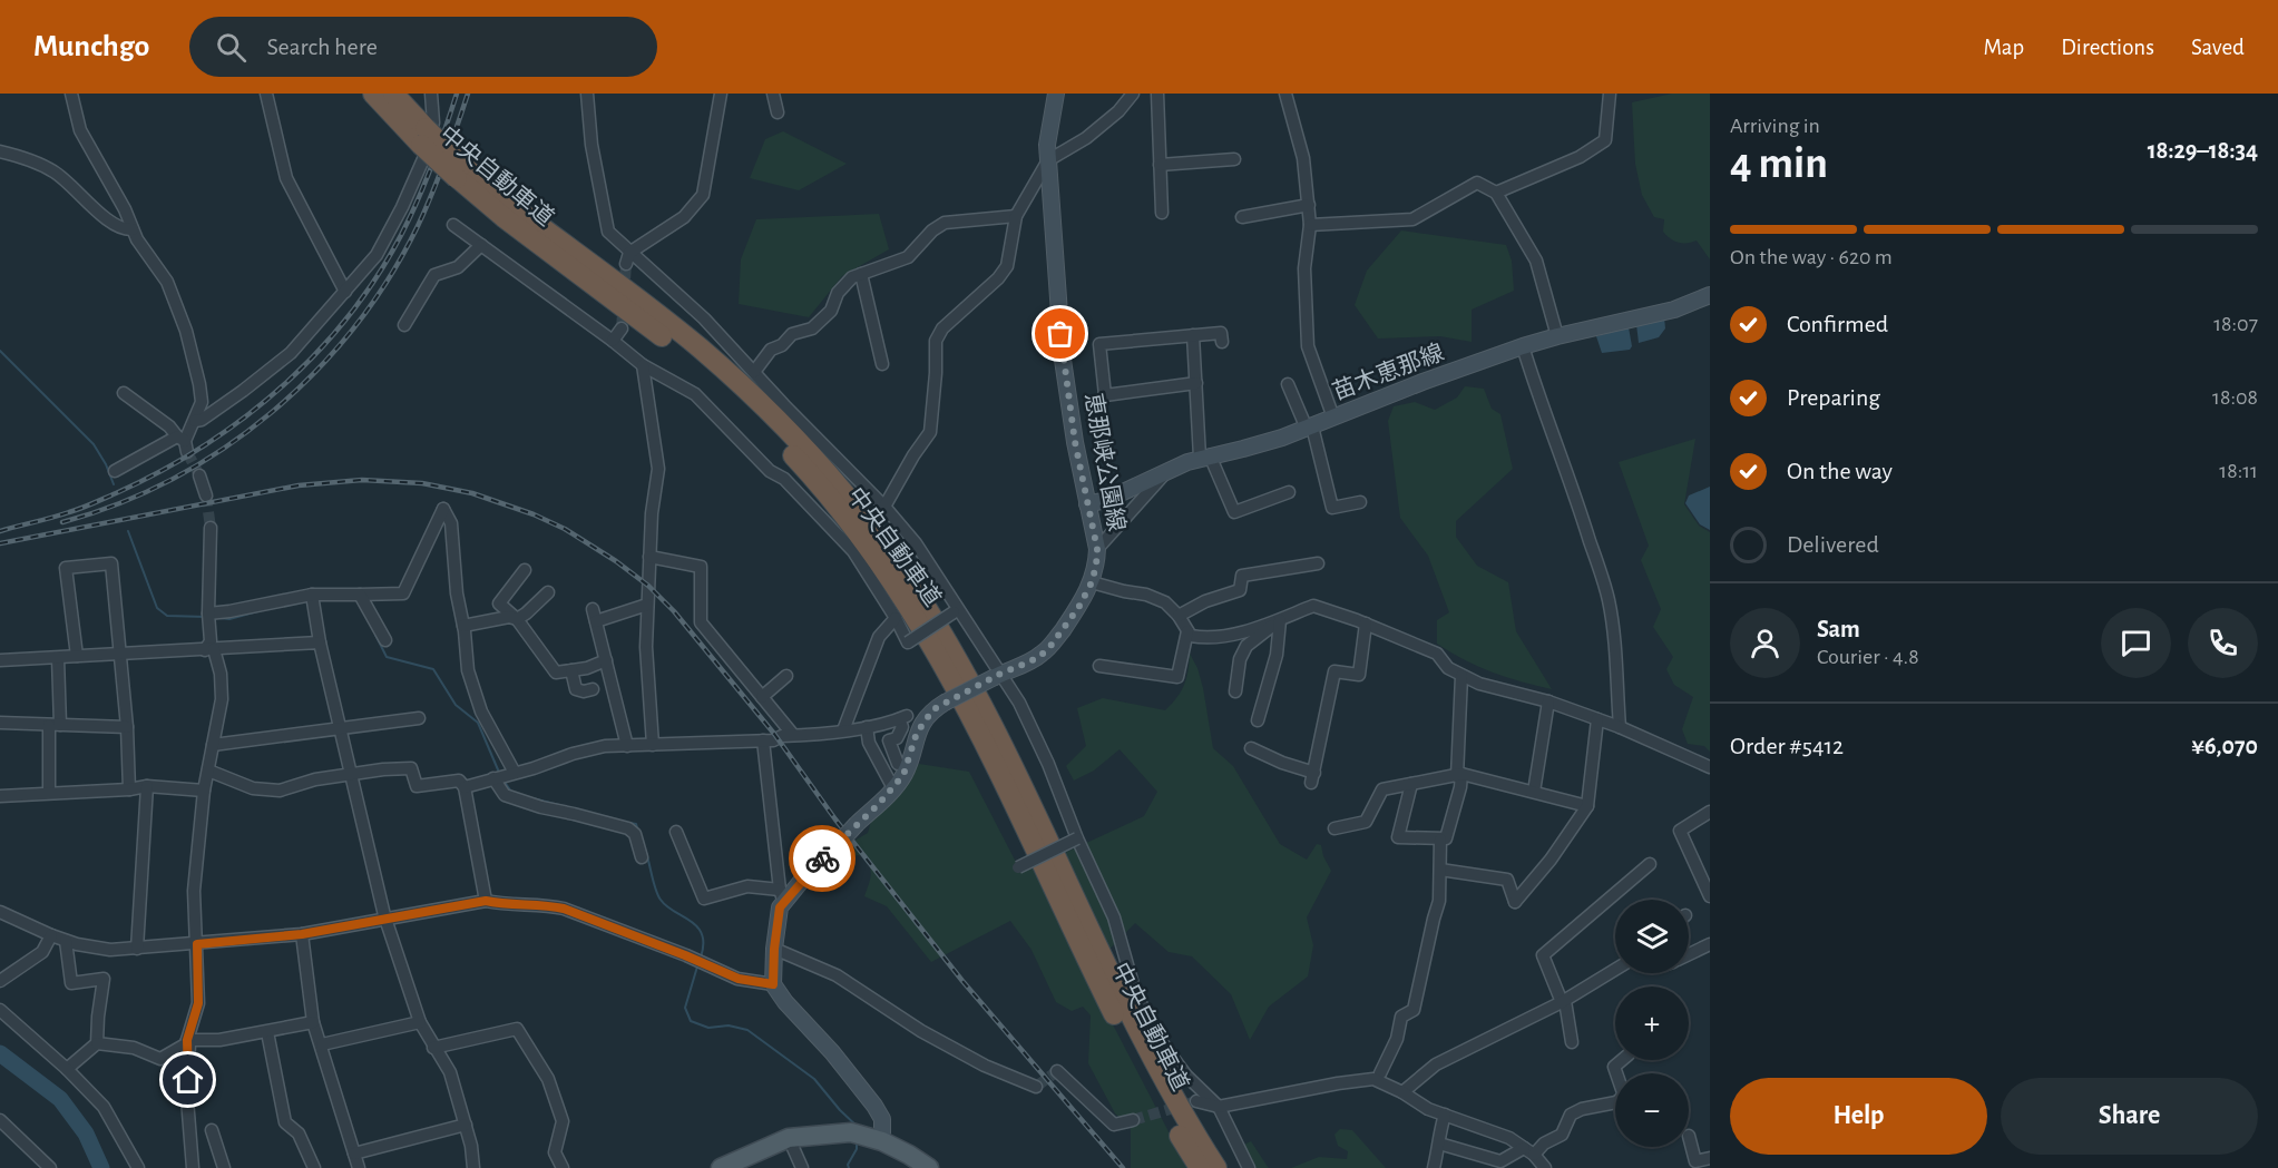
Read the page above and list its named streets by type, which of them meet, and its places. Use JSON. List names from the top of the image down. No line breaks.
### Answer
{"streets":{"highway":["中央自動車道"],"main road":["苗木恵那線","恵那峡公園線"]},"crossings":[["苗木恵那線","恵那峡公園線"]],"page":{"header":"Munchgo","search":"Search here","nav":["Map","Directions","Saved"],"heading":["4 min","Arriving in","18:29–18:34"],"panel":["Sam","Courier · 4.8","Order #5412","¥6,070"],"bar":"On the way · 620 m","list":[["Confirmed","18:07"],["Preparing","18:08"],["On the way","18:11"],"Delivered"],"map_buttons":["+","−"],"buttons":["Help","Share"]}}
